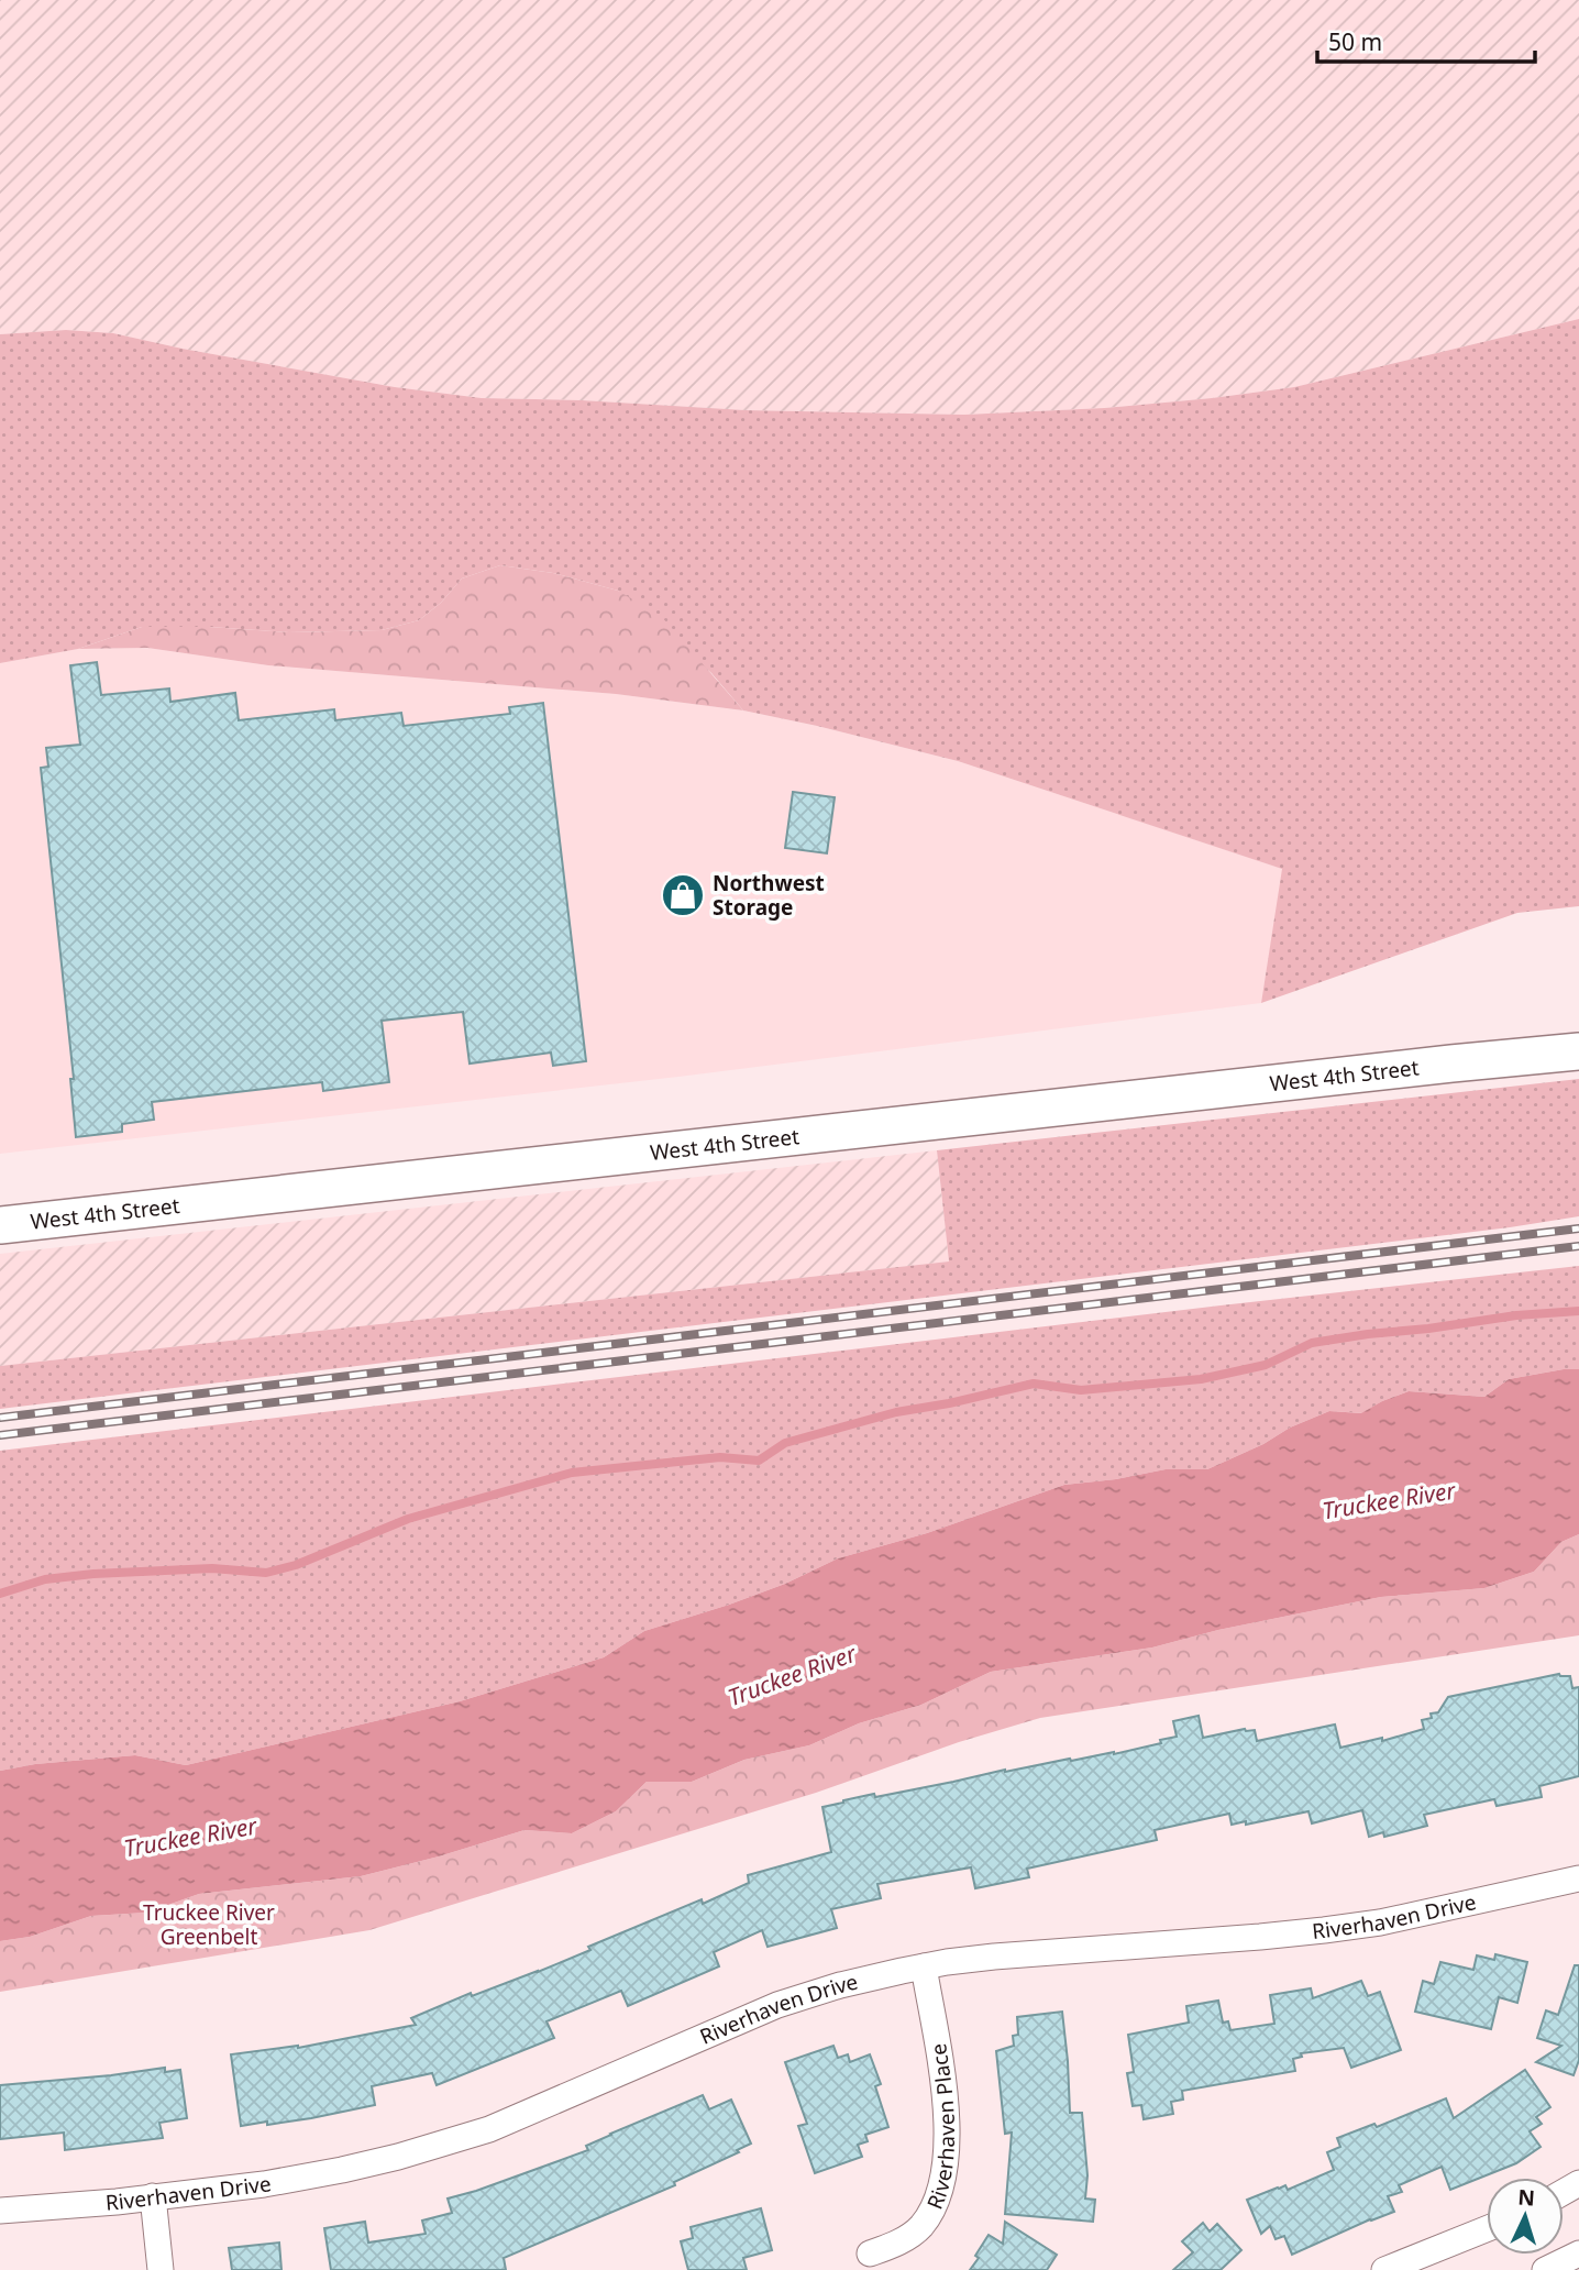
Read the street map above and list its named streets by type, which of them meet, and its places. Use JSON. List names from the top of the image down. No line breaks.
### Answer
{"streets":{"main road":["West 4th Street"],"street":["Riverhaven Drive","Riverhaven Place"]},"crossings":[["Riverhaven Drive","Riverhaven Place"]],"water":["Truckee River"],"parks":["Truckee River Greenbelt"],"places":{"shop":["Northwest Storage"]},"scale_bar":"50 m","north":"top"}
